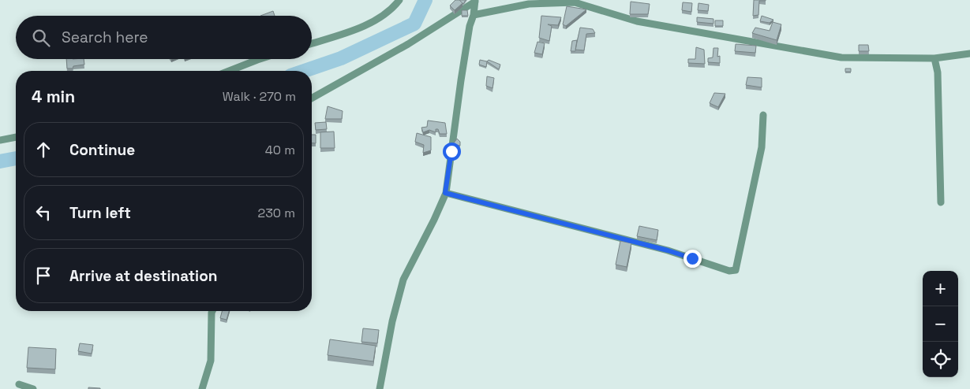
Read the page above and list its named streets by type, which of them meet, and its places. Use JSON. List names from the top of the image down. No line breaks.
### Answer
{"page":{"search":"Search here","heading":["4 min","Walk · 270 m"],"list":[["Continue","40 m"],["Turn left","230 m"],"Arrive at destination"],"map_buttons":["+","−"]}}
